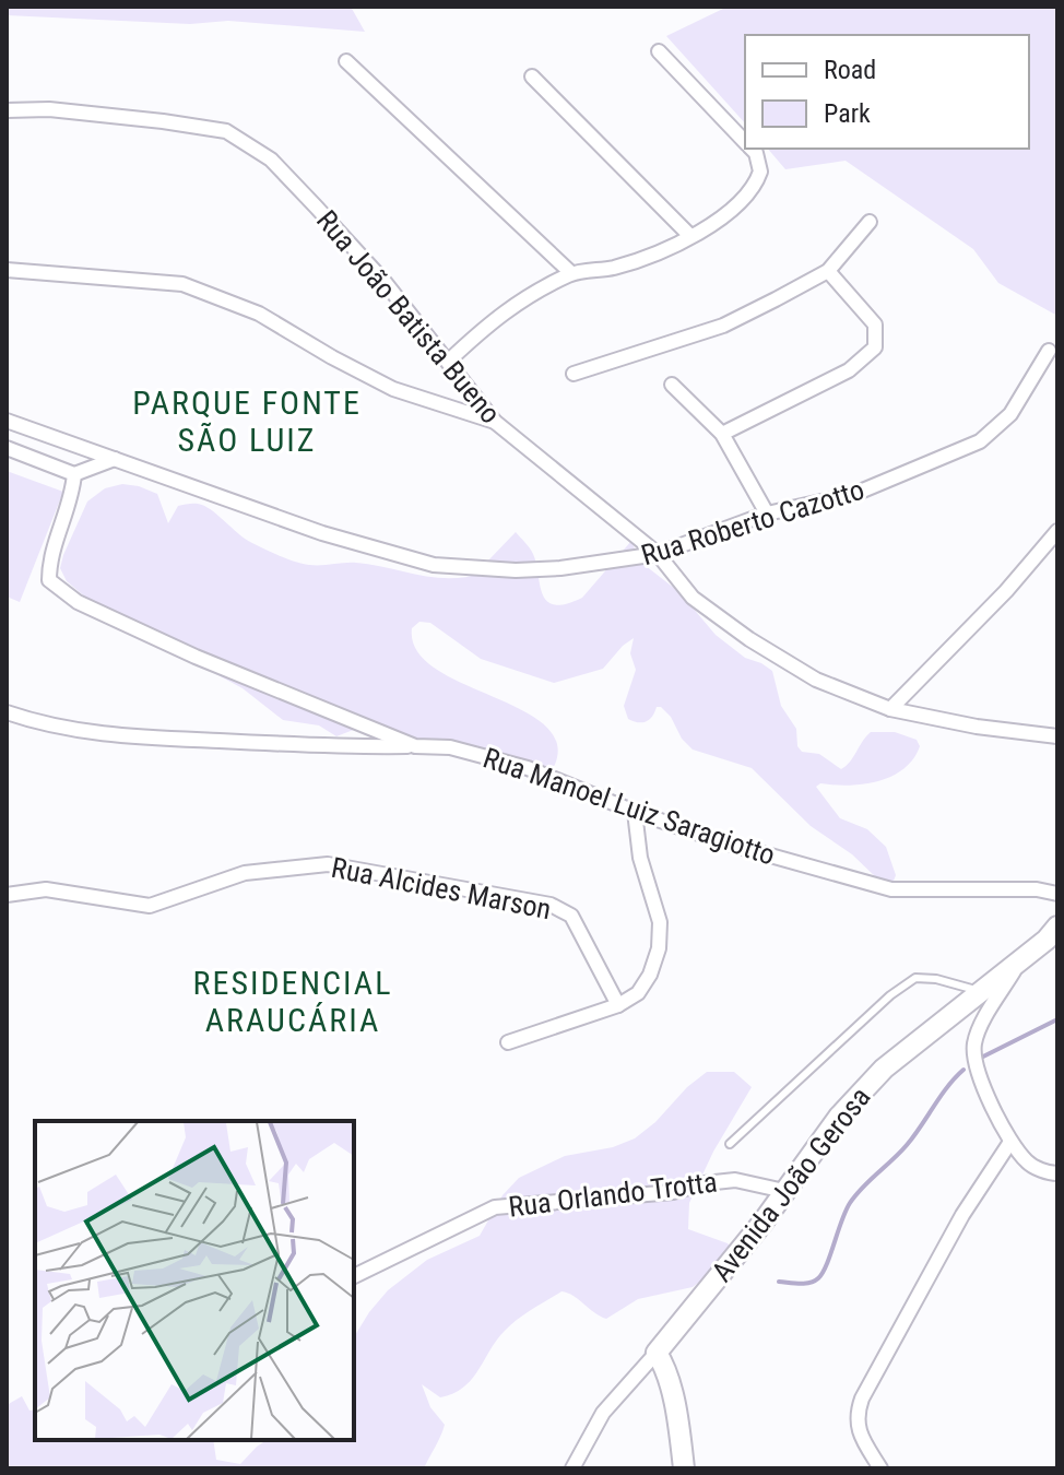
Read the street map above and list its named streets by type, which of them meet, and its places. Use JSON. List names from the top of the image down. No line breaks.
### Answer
{"streets":{"main road":["Avenida João Gerosa"],"street":["Rua João Batista Bueno","Rua Roberto Cazotto","Rua Manoel Luiz Saragiotto","Rua Alcides Marson","Rua Orlando Trotta"]},"crossings":[["Rua João Batista Bueno","Rua Roberto Cazotto"],["Avenida João Gerosa","Rua Orlando Trotta"]],"districts":["PARQUE FONTE SÃO LUIZ","RESIDENCIAL ARAUCÁRIA"],"legend":["Road","Park"]}
